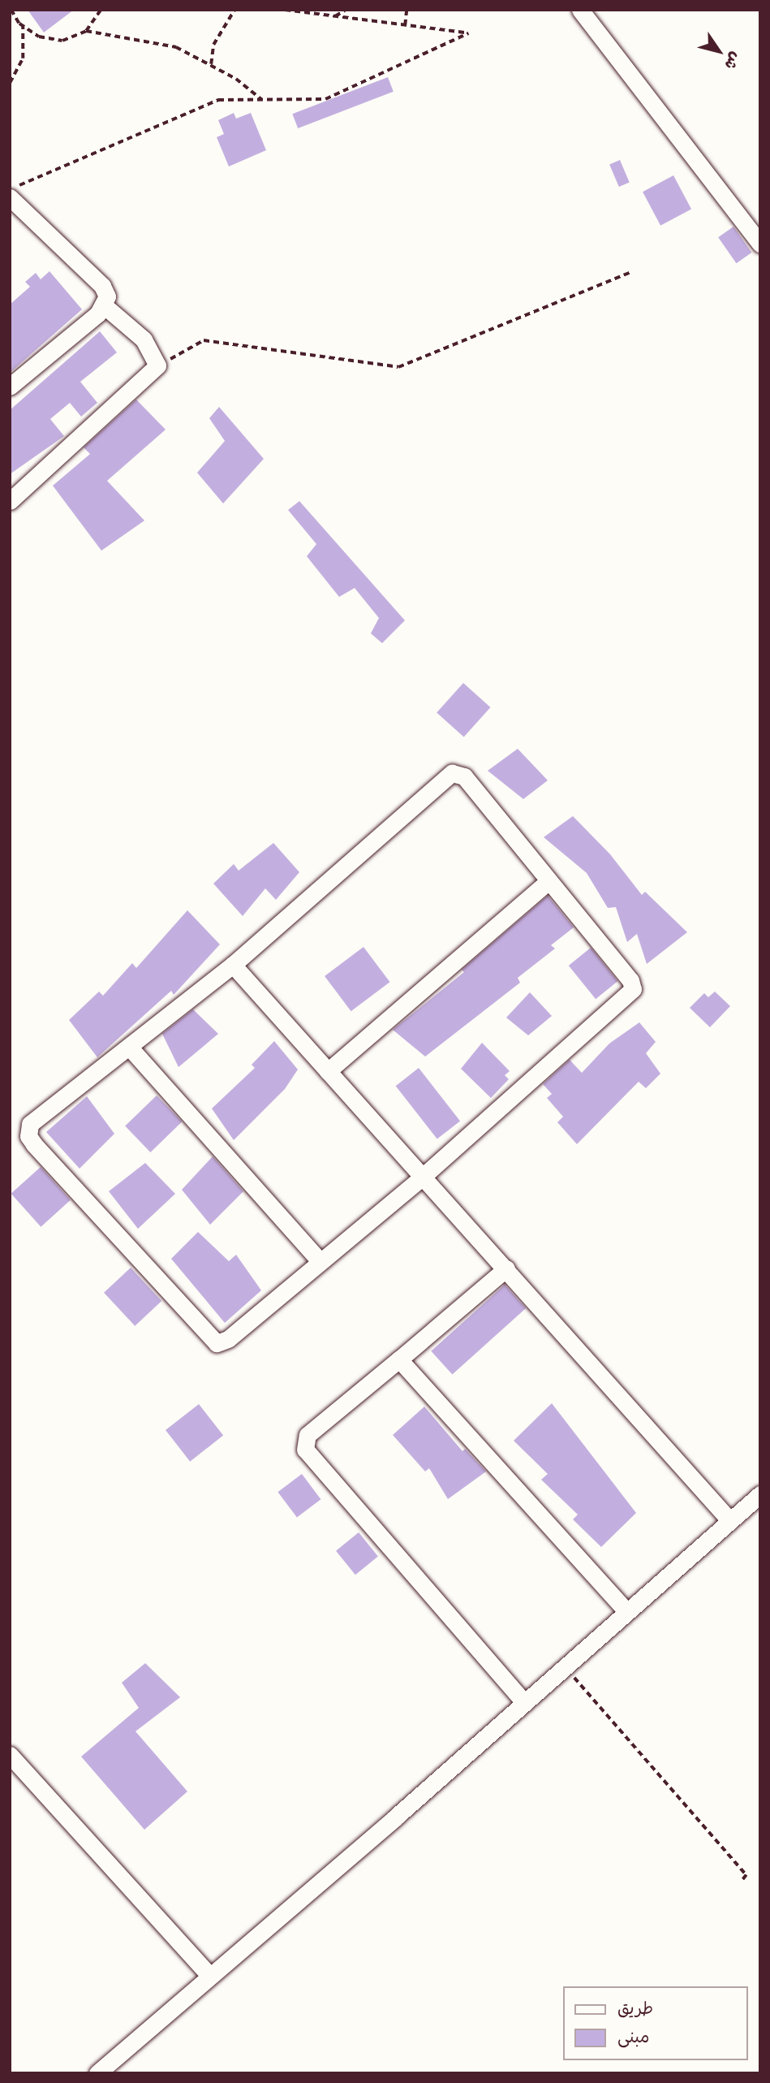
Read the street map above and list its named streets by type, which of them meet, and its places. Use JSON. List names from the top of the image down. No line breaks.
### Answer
{"legend":["طريق","مبنى"],"north":"bottom right"}
